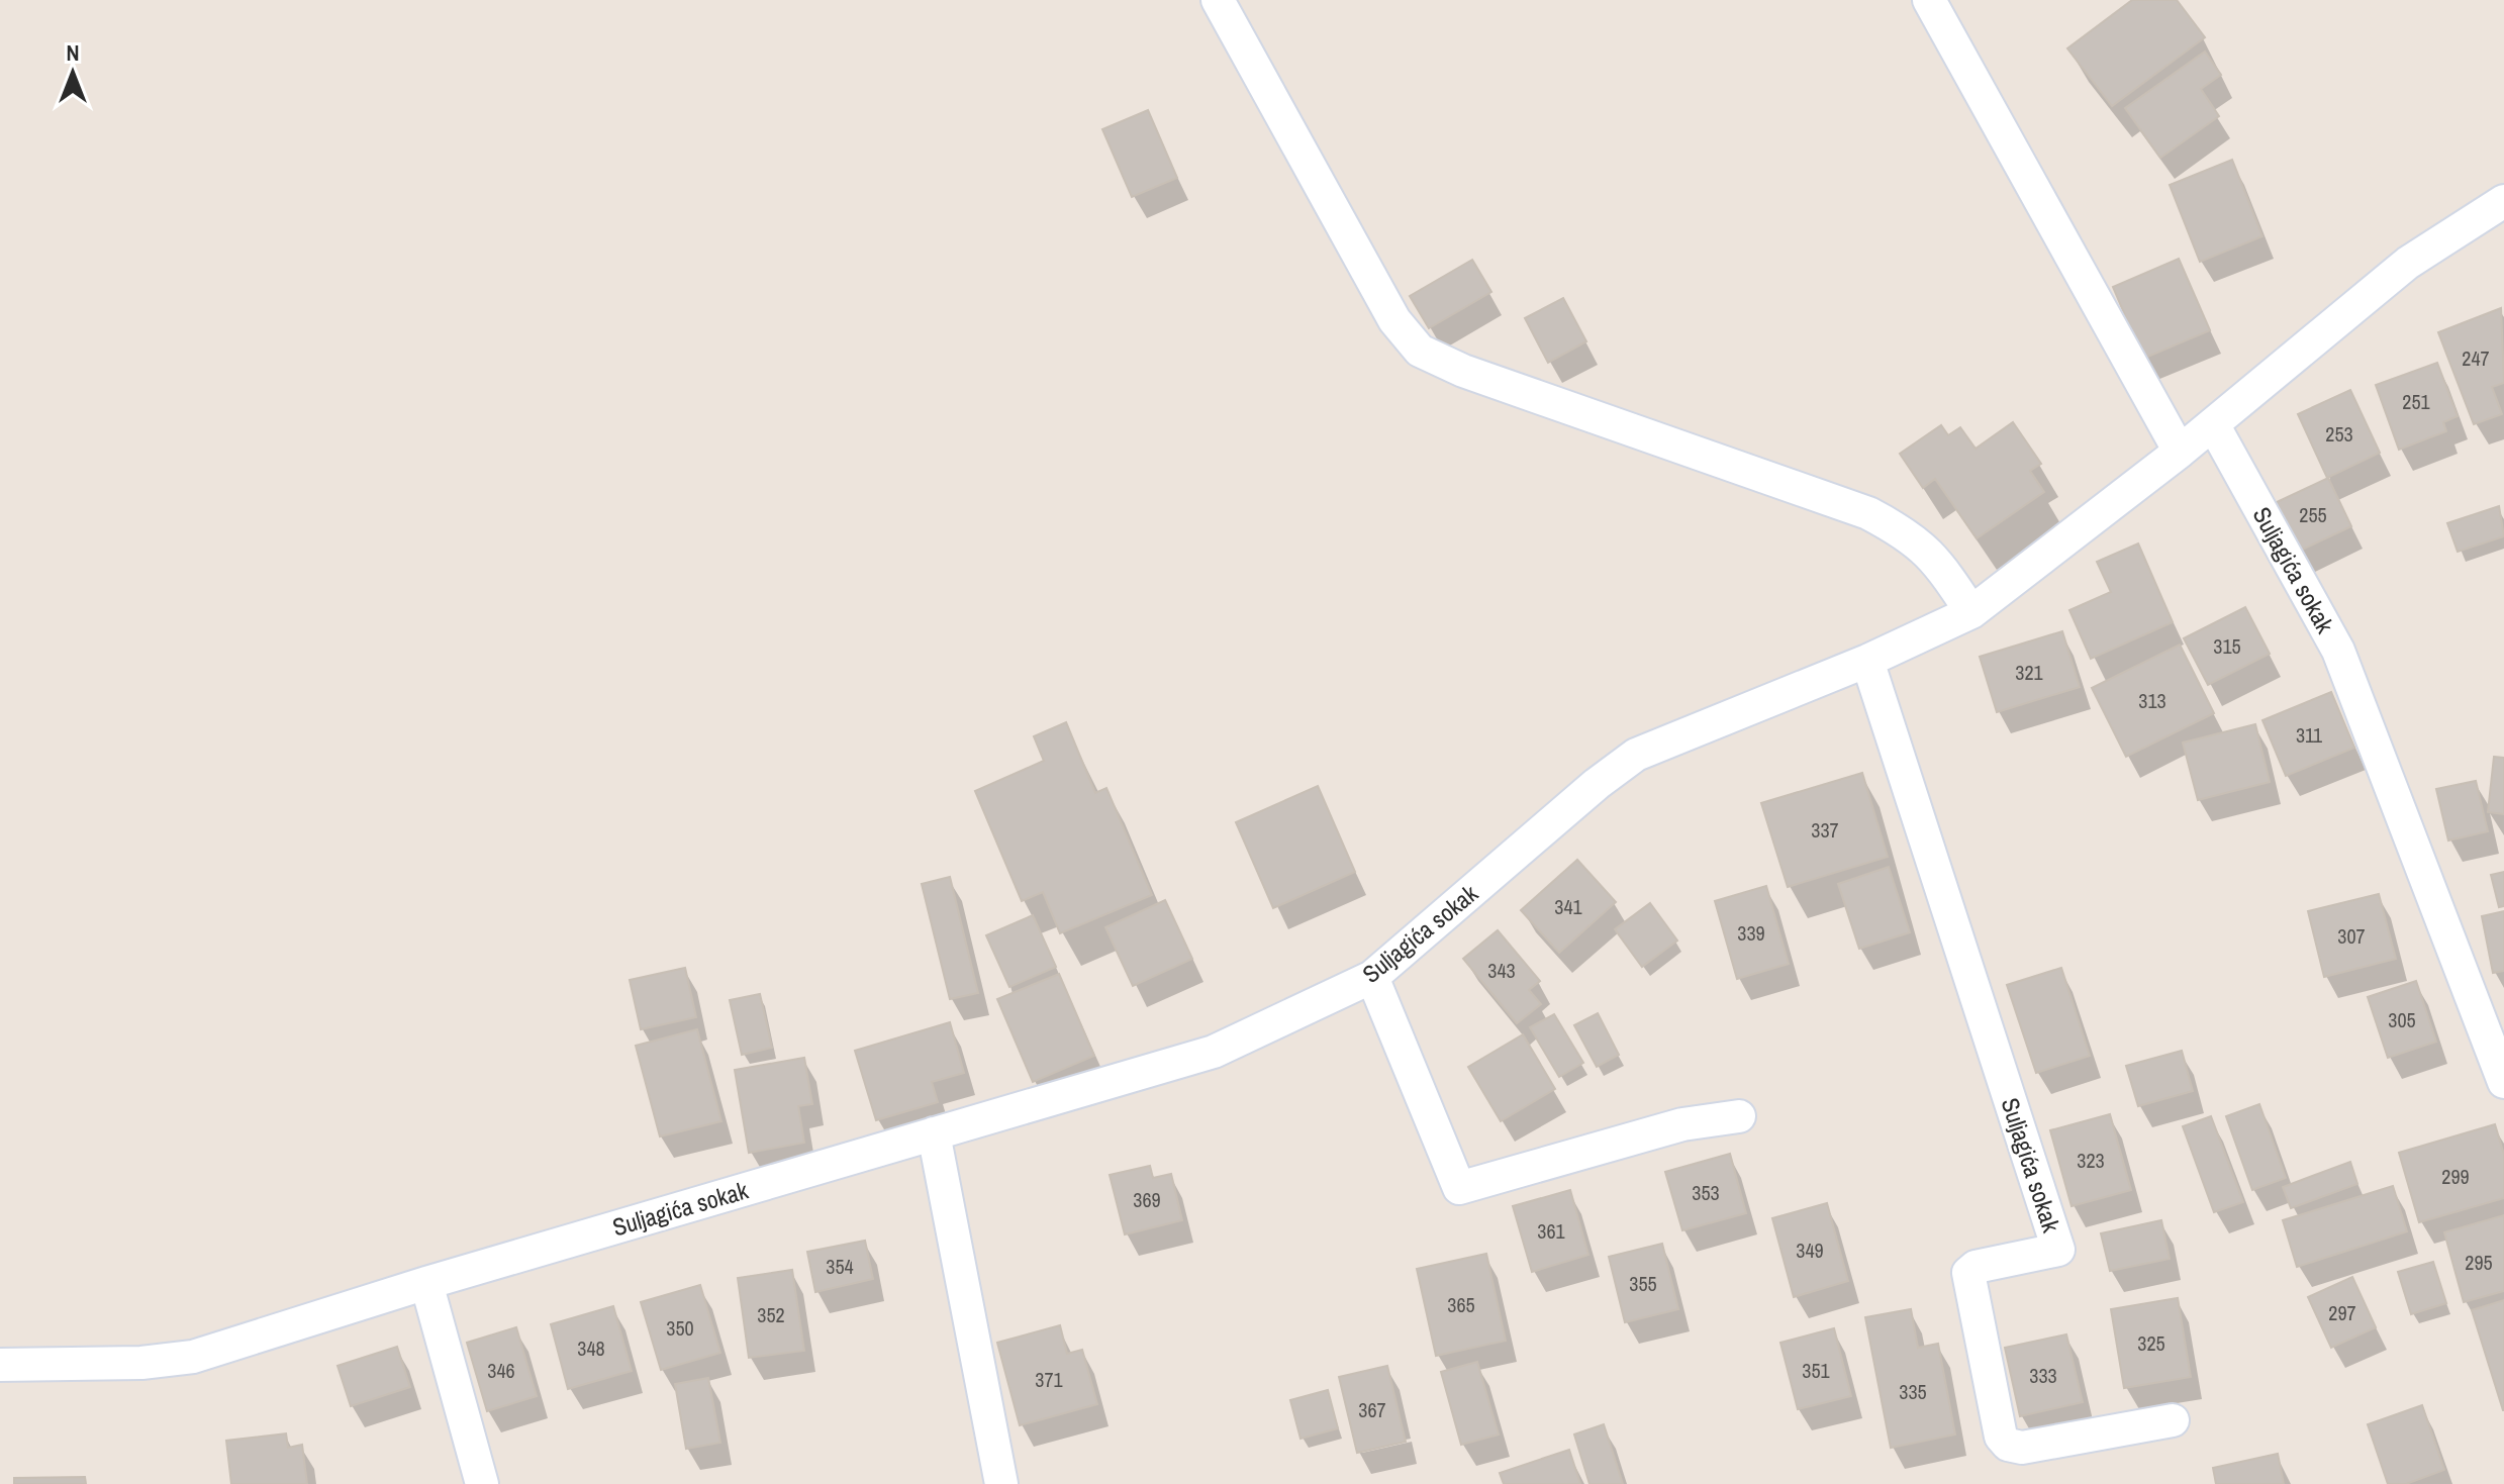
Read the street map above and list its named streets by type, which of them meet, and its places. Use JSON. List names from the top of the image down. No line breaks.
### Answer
{"streets":{"street":["Suljagića sokak"]},"house_numbers":["247","251","253","255","315","321","313","311","337","341","339","307","343","305","323","299","353","369","361","349","295","354","355","365","297","352","350","325","348","346","351","333","371","335","367"],"north":"top"}
